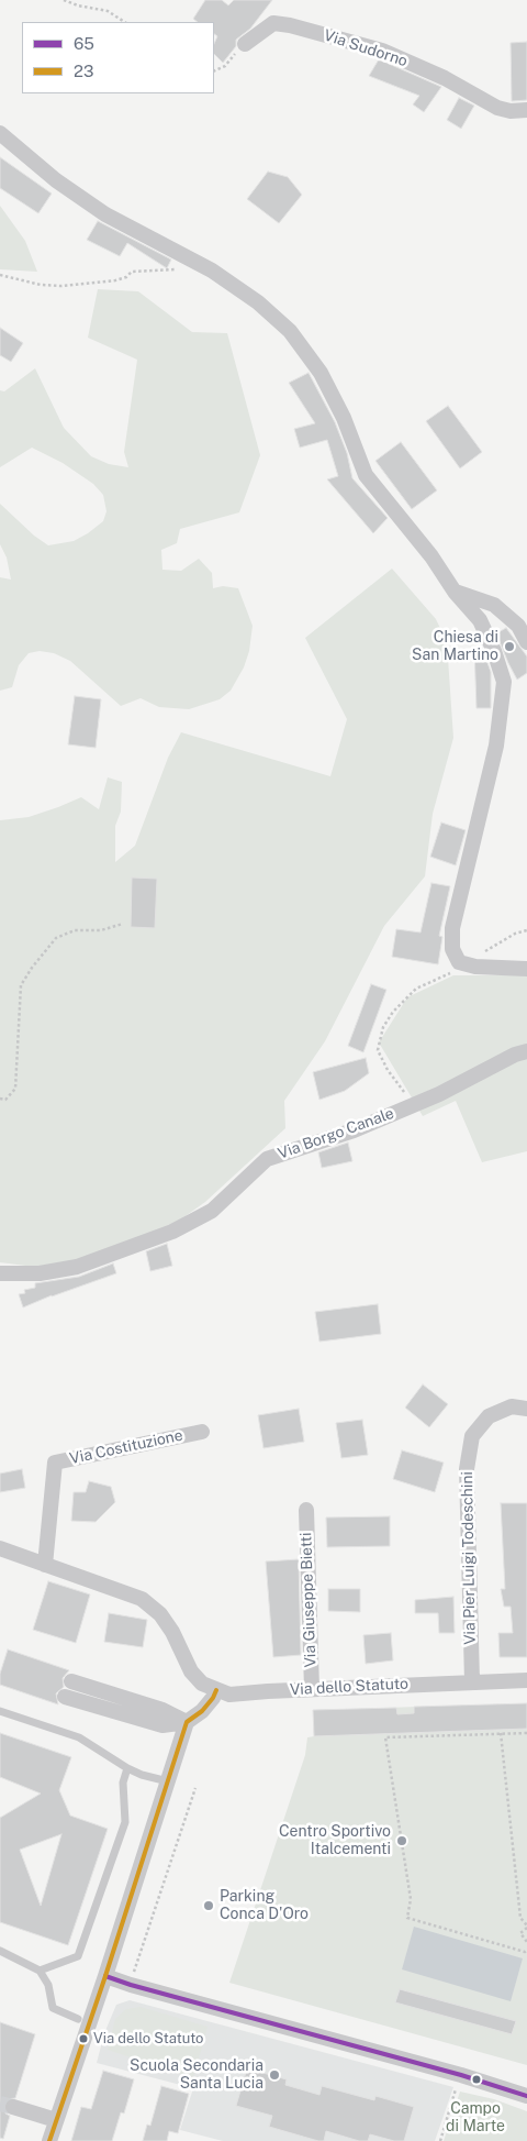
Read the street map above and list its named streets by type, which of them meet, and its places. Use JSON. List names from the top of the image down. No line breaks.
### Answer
{"streets":{"street":["Via Sudorno","Via Borgo Canale","Via Costituzione","Via Pier Luigi Todeschini","Via Giuseppe Bietti","Via dello Statuto"]},"crossings":[["Via Pier Luigi Todeschini","Via dello Statuto"],["Via Giuseppe Bietti","Via dello Statuto"]],"parks":["Campo di Marte"],"places":["Chiesa di San Martino","Centro Sportivo Italcementi","Parking Conca D'Oro","Via dello Statuto","Scuola Secondaria Santa Lucia"],"lines":["transit line 23","transit line 65"],"legend":["65","23"]}
